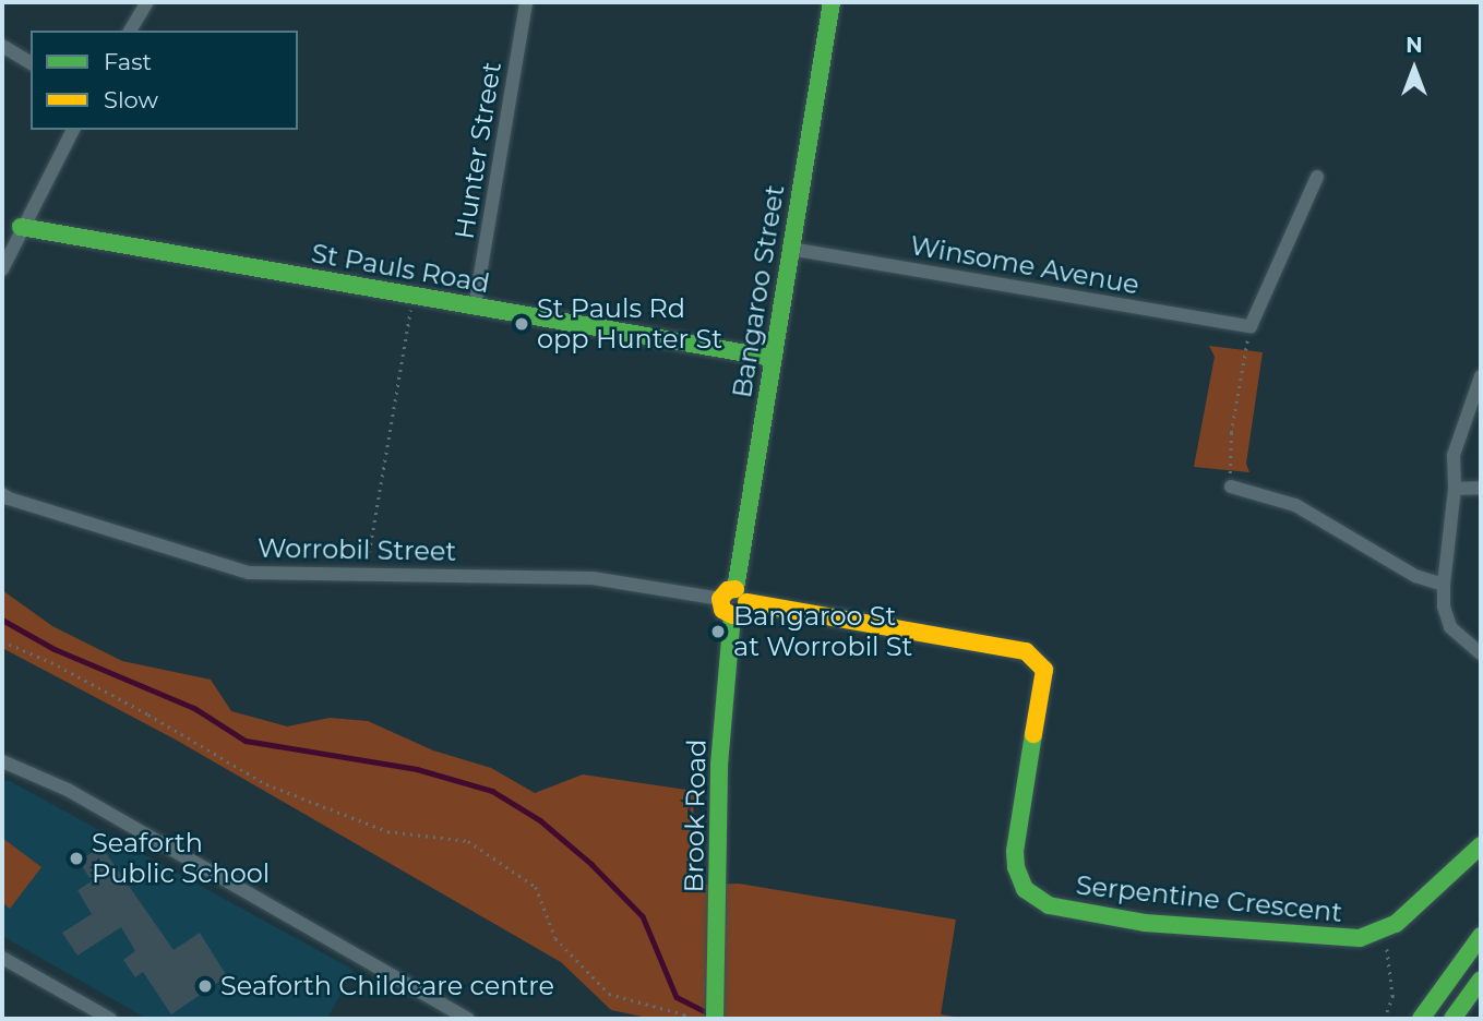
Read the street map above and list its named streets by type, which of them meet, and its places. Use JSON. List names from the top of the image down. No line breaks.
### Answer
{"streets":{"main road":["St Pauls Road","Bangaroo Street","Brook Road","Serpentine Crescent"],"street":["Hunter Street","Winsome Avenue","Worrobil Street"]},"crossings":[["Hunter Street","St Pauls Road"],["Winsome Avenue","Bangaroo Street"],["St Pauls Road","Bangaroo Street"],["Bangaroo Street","Worrobil Street"],["Bangaroo Street","Brook Road"],["Bangaroo Street","Serpentine Crescent"],["Worrobil Street","Brook Road"],["Worrobil Street","Serpentine Crescent"],["Brook Road","Serpentine Crescent"]],"places":["St Pauls Rd opp Hunter St","Bangaroo St at Worrobil St","Seaforth Public School","Seaforth Childcare centre"],"legend":["Fast","Slow"],"north":"top"}
